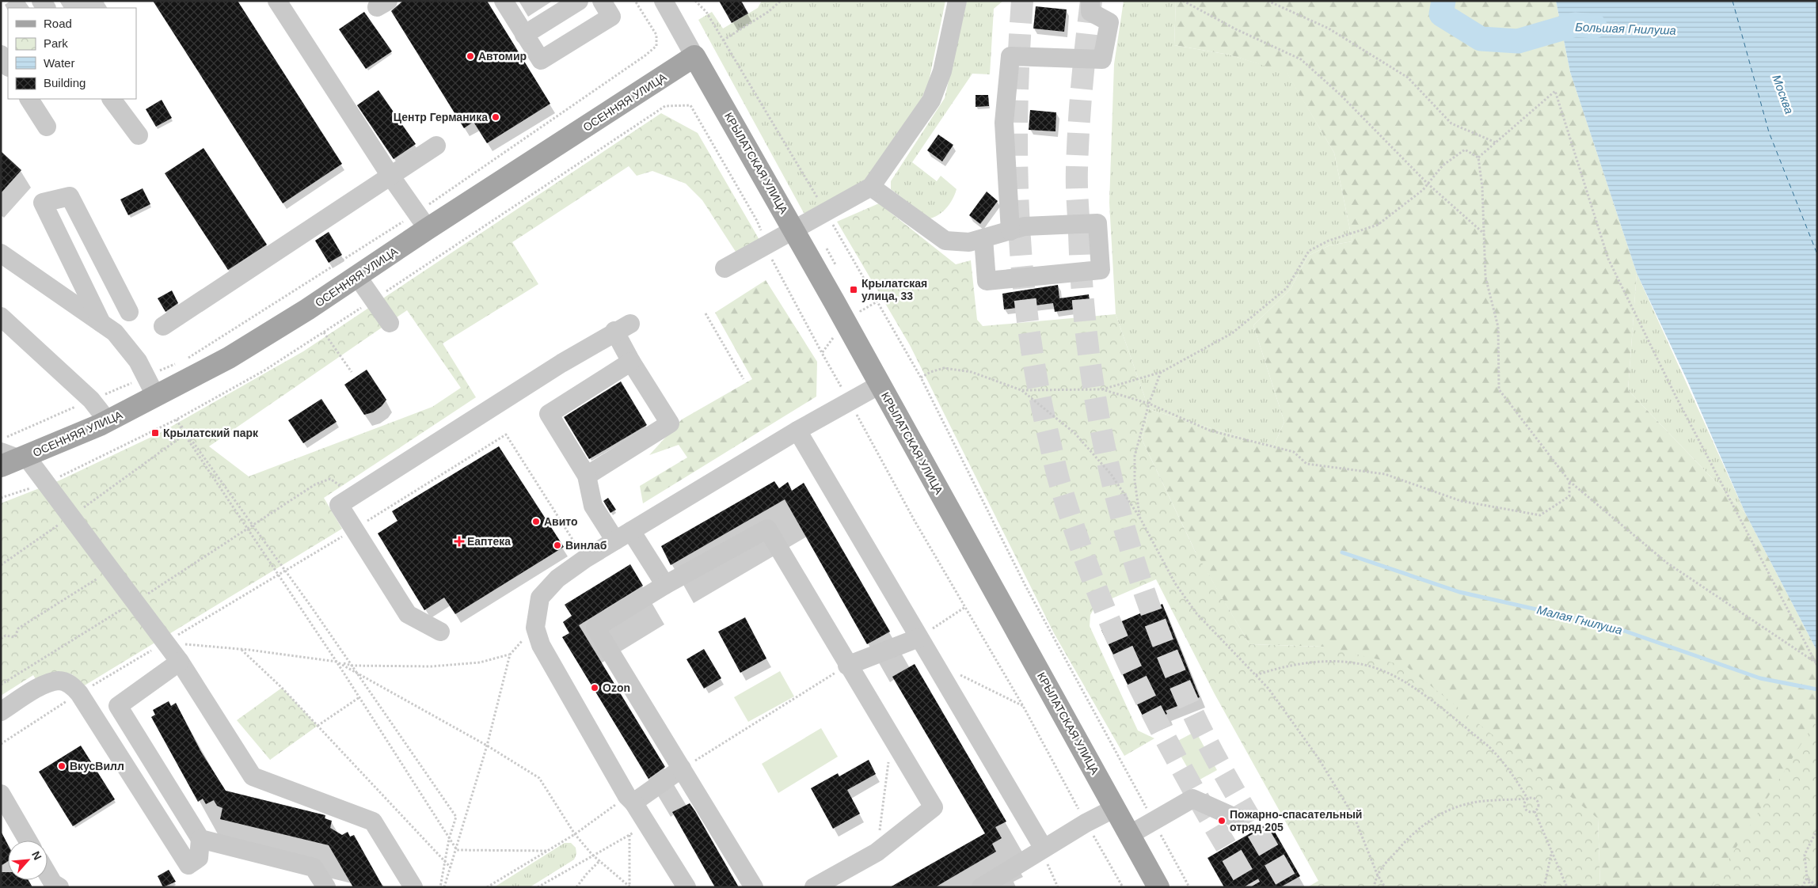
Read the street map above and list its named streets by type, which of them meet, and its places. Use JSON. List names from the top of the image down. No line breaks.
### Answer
{"streets":{"main road":["ОСЕННЯЯ УЛИЦА","КРЫЛАТСКАЯ УЛИЦА"]},"crossings":[["ОСЕННЯЯ УЛИЦА","КРЫЛАТСКАЯ УЛИЦА"]],"water":["Большая Гнилуша","Москва","Малая Гнилуша"],"places":{"other":["Автомир","Центр Германика","Авито","Винлаб","Ozon","ВкусВилл","Пожарно-спасательный отряд 205"],"transit":["Крылатская улица, 33","Крылатский парк"],"health":["Еаптека"]},"legend":["Road","Park","Water","Building"],"north":"top right"}
